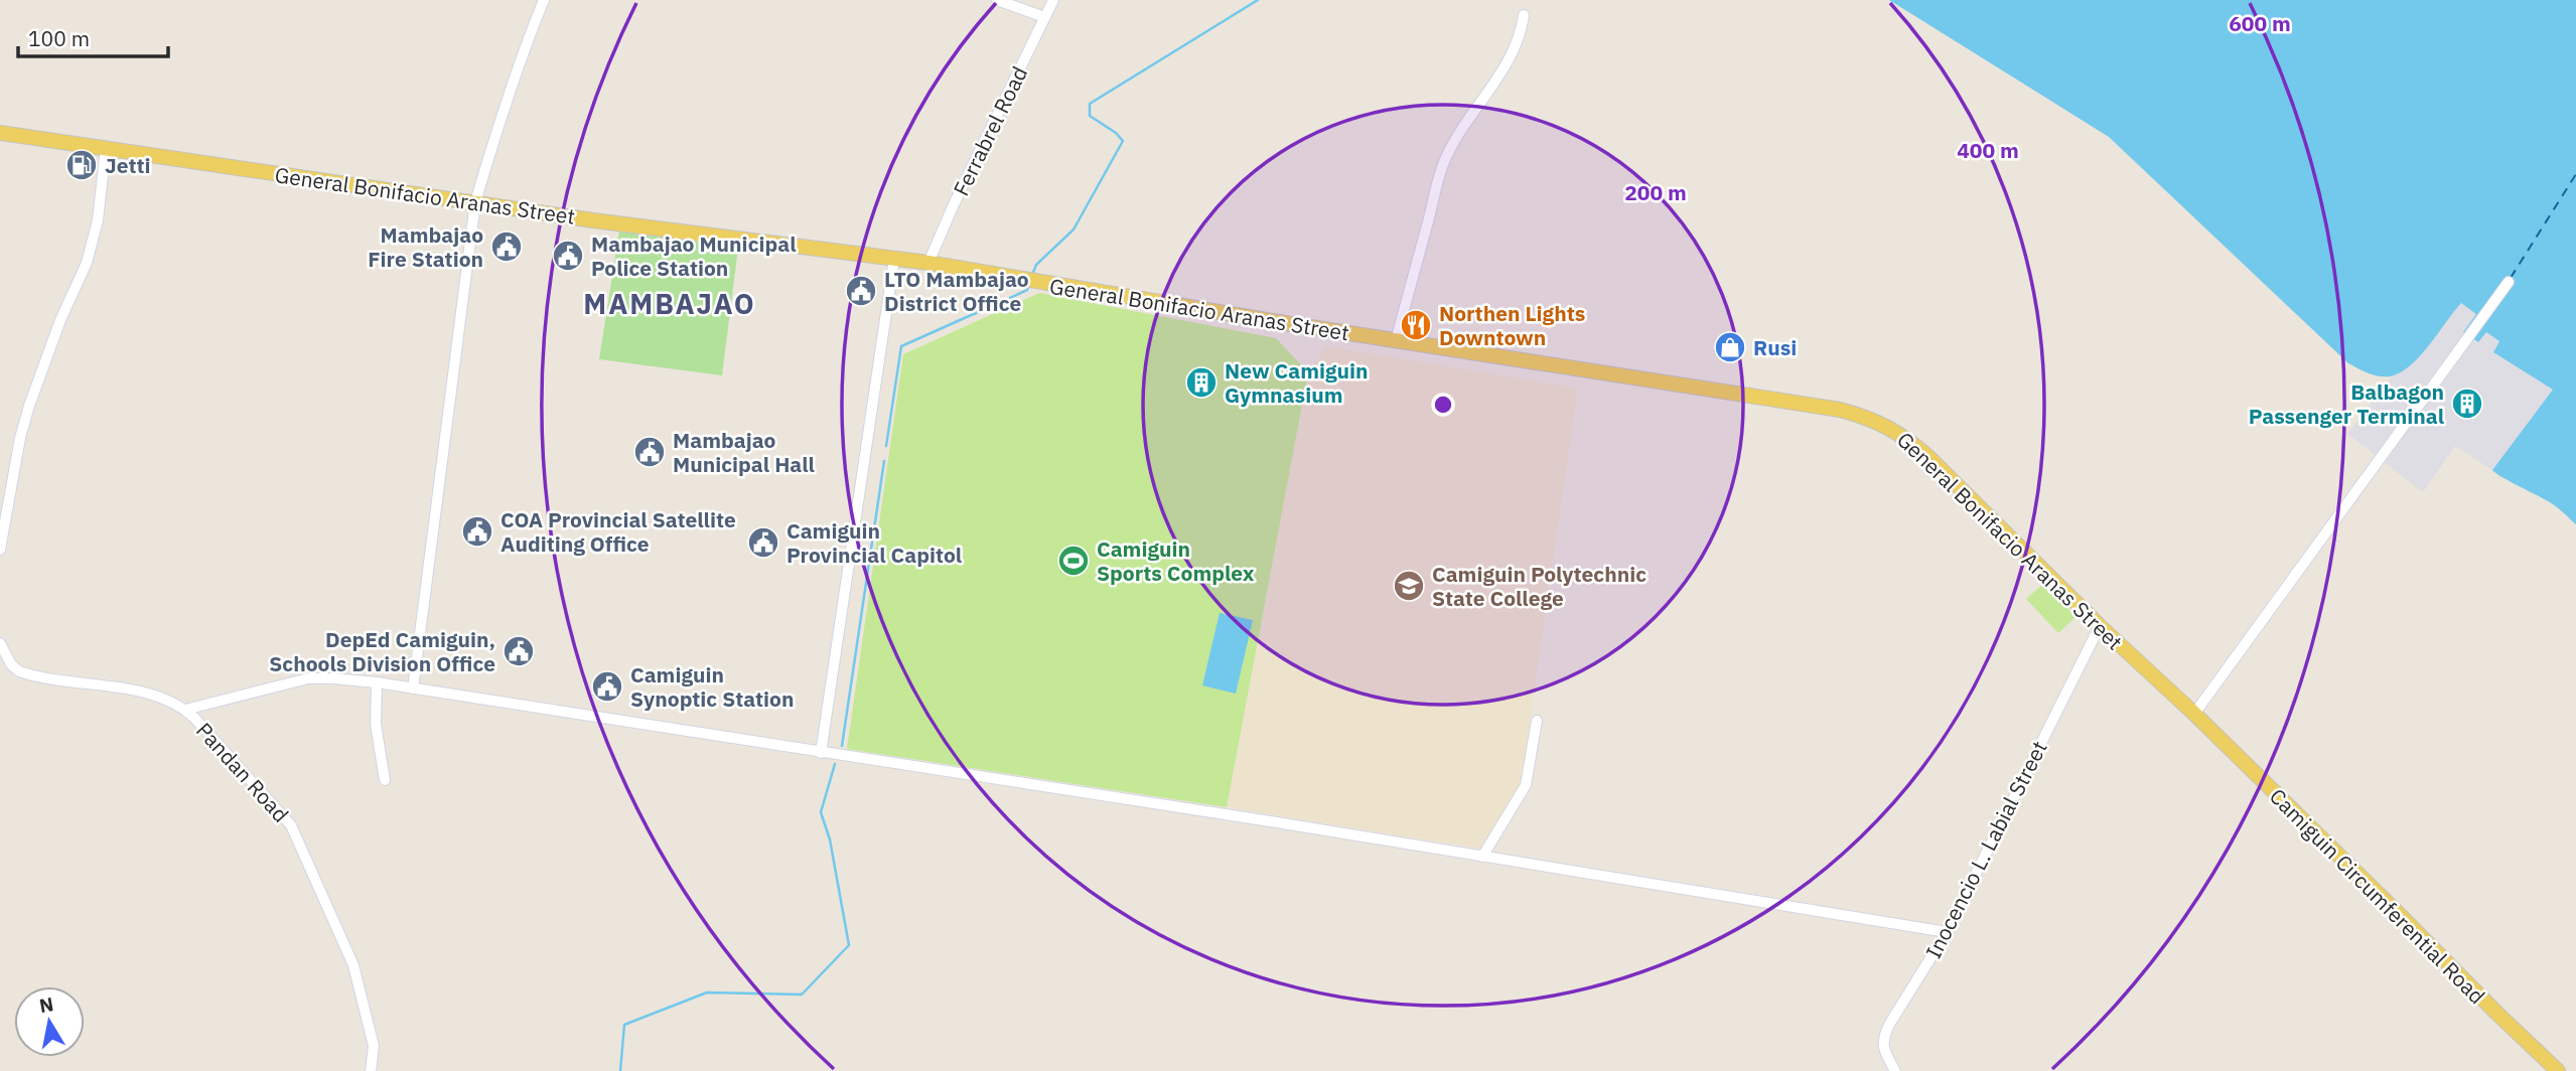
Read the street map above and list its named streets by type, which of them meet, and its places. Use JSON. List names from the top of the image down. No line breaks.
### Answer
{"streets":{"main road":["General Bonifacio Aranas Street","Camiguin Circumferential Road"],"street":["Ferrabrel Road","Pandan Road","Inocencio L. Labial Street"]},"crossings":[["Ferrabrel Road","General Bonifacio Aranas Street"],["General Bonifacio Aranas Street","Inocencio L. Labial Street"],["General Bonifacio Aranas Street","Camiguin Circumferential Road"]],"districts":["MAMBAJAO"],"places":{"fuel station":["Jetti"],"public building":["Mambajao Fire Station","Mambajao Municipal Police Station","LTO Mambajao District Office","Mambajao Municipal Hall","COA Provincial Satellite Auditing Office","Camiguin Provincial Capitol","DepEd Camiguin, Schools Division Office","Camiguin Synoptic Station"],"restaurant":["Northen Lights Downtown"],"shop":["Rusi"],"building":["New Camiguin Gymnasium","Balbagon Passenger Terminal"],"sports":["Camiguin Sports Complex"],"school or university":["Camiguin Polytechnic State College"]},"scale_bar":"100 m","north":"top","rings":["600 m","400 m","200 m"]}
